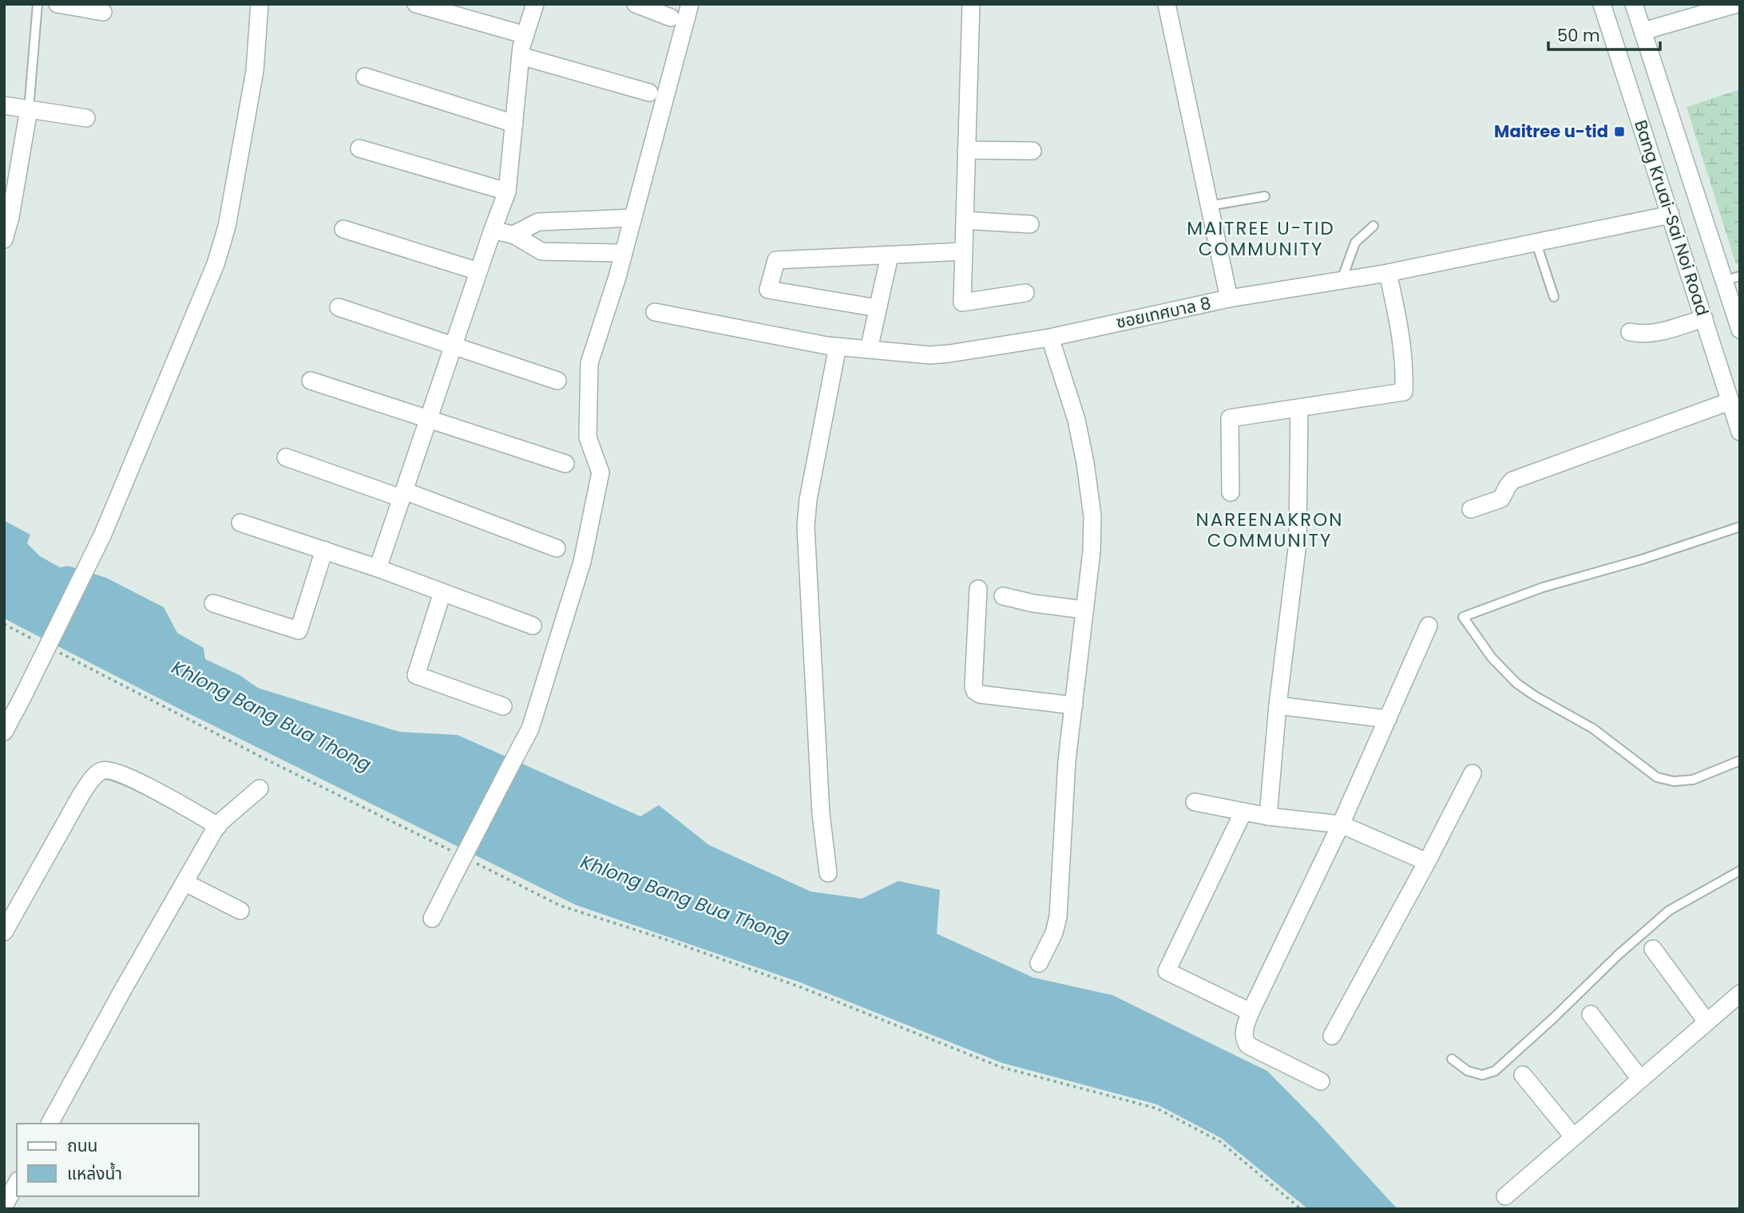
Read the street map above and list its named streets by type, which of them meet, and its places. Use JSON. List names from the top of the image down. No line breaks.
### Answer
{"streets":{"street":["Bang Kruai-Sai Noi Road","ซอยเทศบาล 8"]},"crossings":[["Bang Kruai-Sai Noi Road","ซอยเทศบาล 8"]],"districts":["MAITREE U-TID COMMUNITY","NAREENAKRON COMMUNITY"],"water":["Khlong Bang Bua Thong"],"places":{"transit":["Maitree u-tid"]},"legend":["ถนน","แหล่งน้ำ"],"scale_bar":"50 m"}
